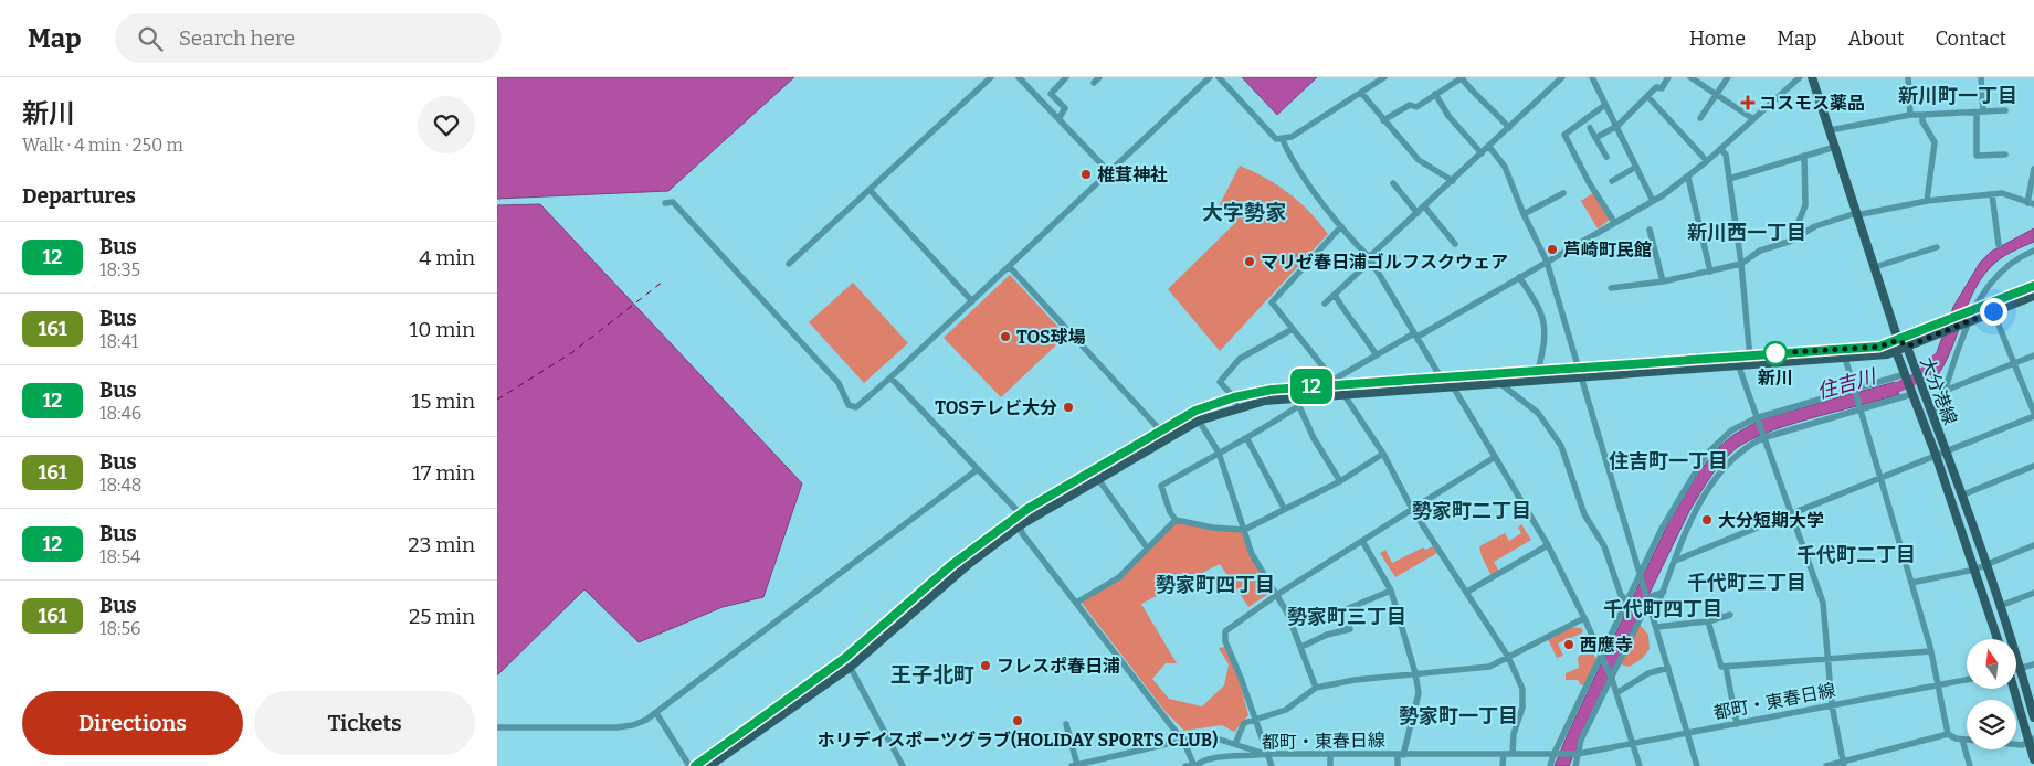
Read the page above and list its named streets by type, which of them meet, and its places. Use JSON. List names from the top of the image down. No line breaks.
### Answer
{"streets":{"main road":["大分港線"],"street":["都町・東春日線"]},"districts":["新川町一丁目","大字勢家","新川西一丁目","住吉町一丁目","勢家町二丁目","千代町二丁目","千代町三丁目","勢家町四丁目","千代町四丁目","勢家町三丁目","王子北町","勢家町一丁目"],"water":["住吉川"],"places":{"health":["コスモス薬品"],"other":["椎茸神社","芦崎町民館","マリゼ春日浦ゴルフスクウェア","TOS球場","新川","TOSテレビ大分","大分短期大学","西應寺","フレスポ春日浦","ホリデイスポーツグラブ(HOLIDAY SPORTS CLUB)"]},"lines":["bus line 12"],"north":"top","page":{"header":"Map","search":"Search here","nav":["Home","Map","About","Contact"],"heading":[["新川","Walk · 4 min · 250 m"],"Departures"],"on_map":"12","list":[{"mark":"12","name":"Bus","note":"18:35","value":"4 min"},{"mark":"161","name":"Bus","note":"18:41","value":"10 min"},{"mark":"12","name":"Bus","note":"18:46","value":"15 min"},{"mark":"161","name":"Bus","note":"18:48","value":"17 min"},{"mark":"12","name":"Bus","note":"18:54","value":"23 min"},{"mark":"161","name":"Bus","note":"18:56","value":"25 min"}],"buttons":["Directions","Tickets"]}}
